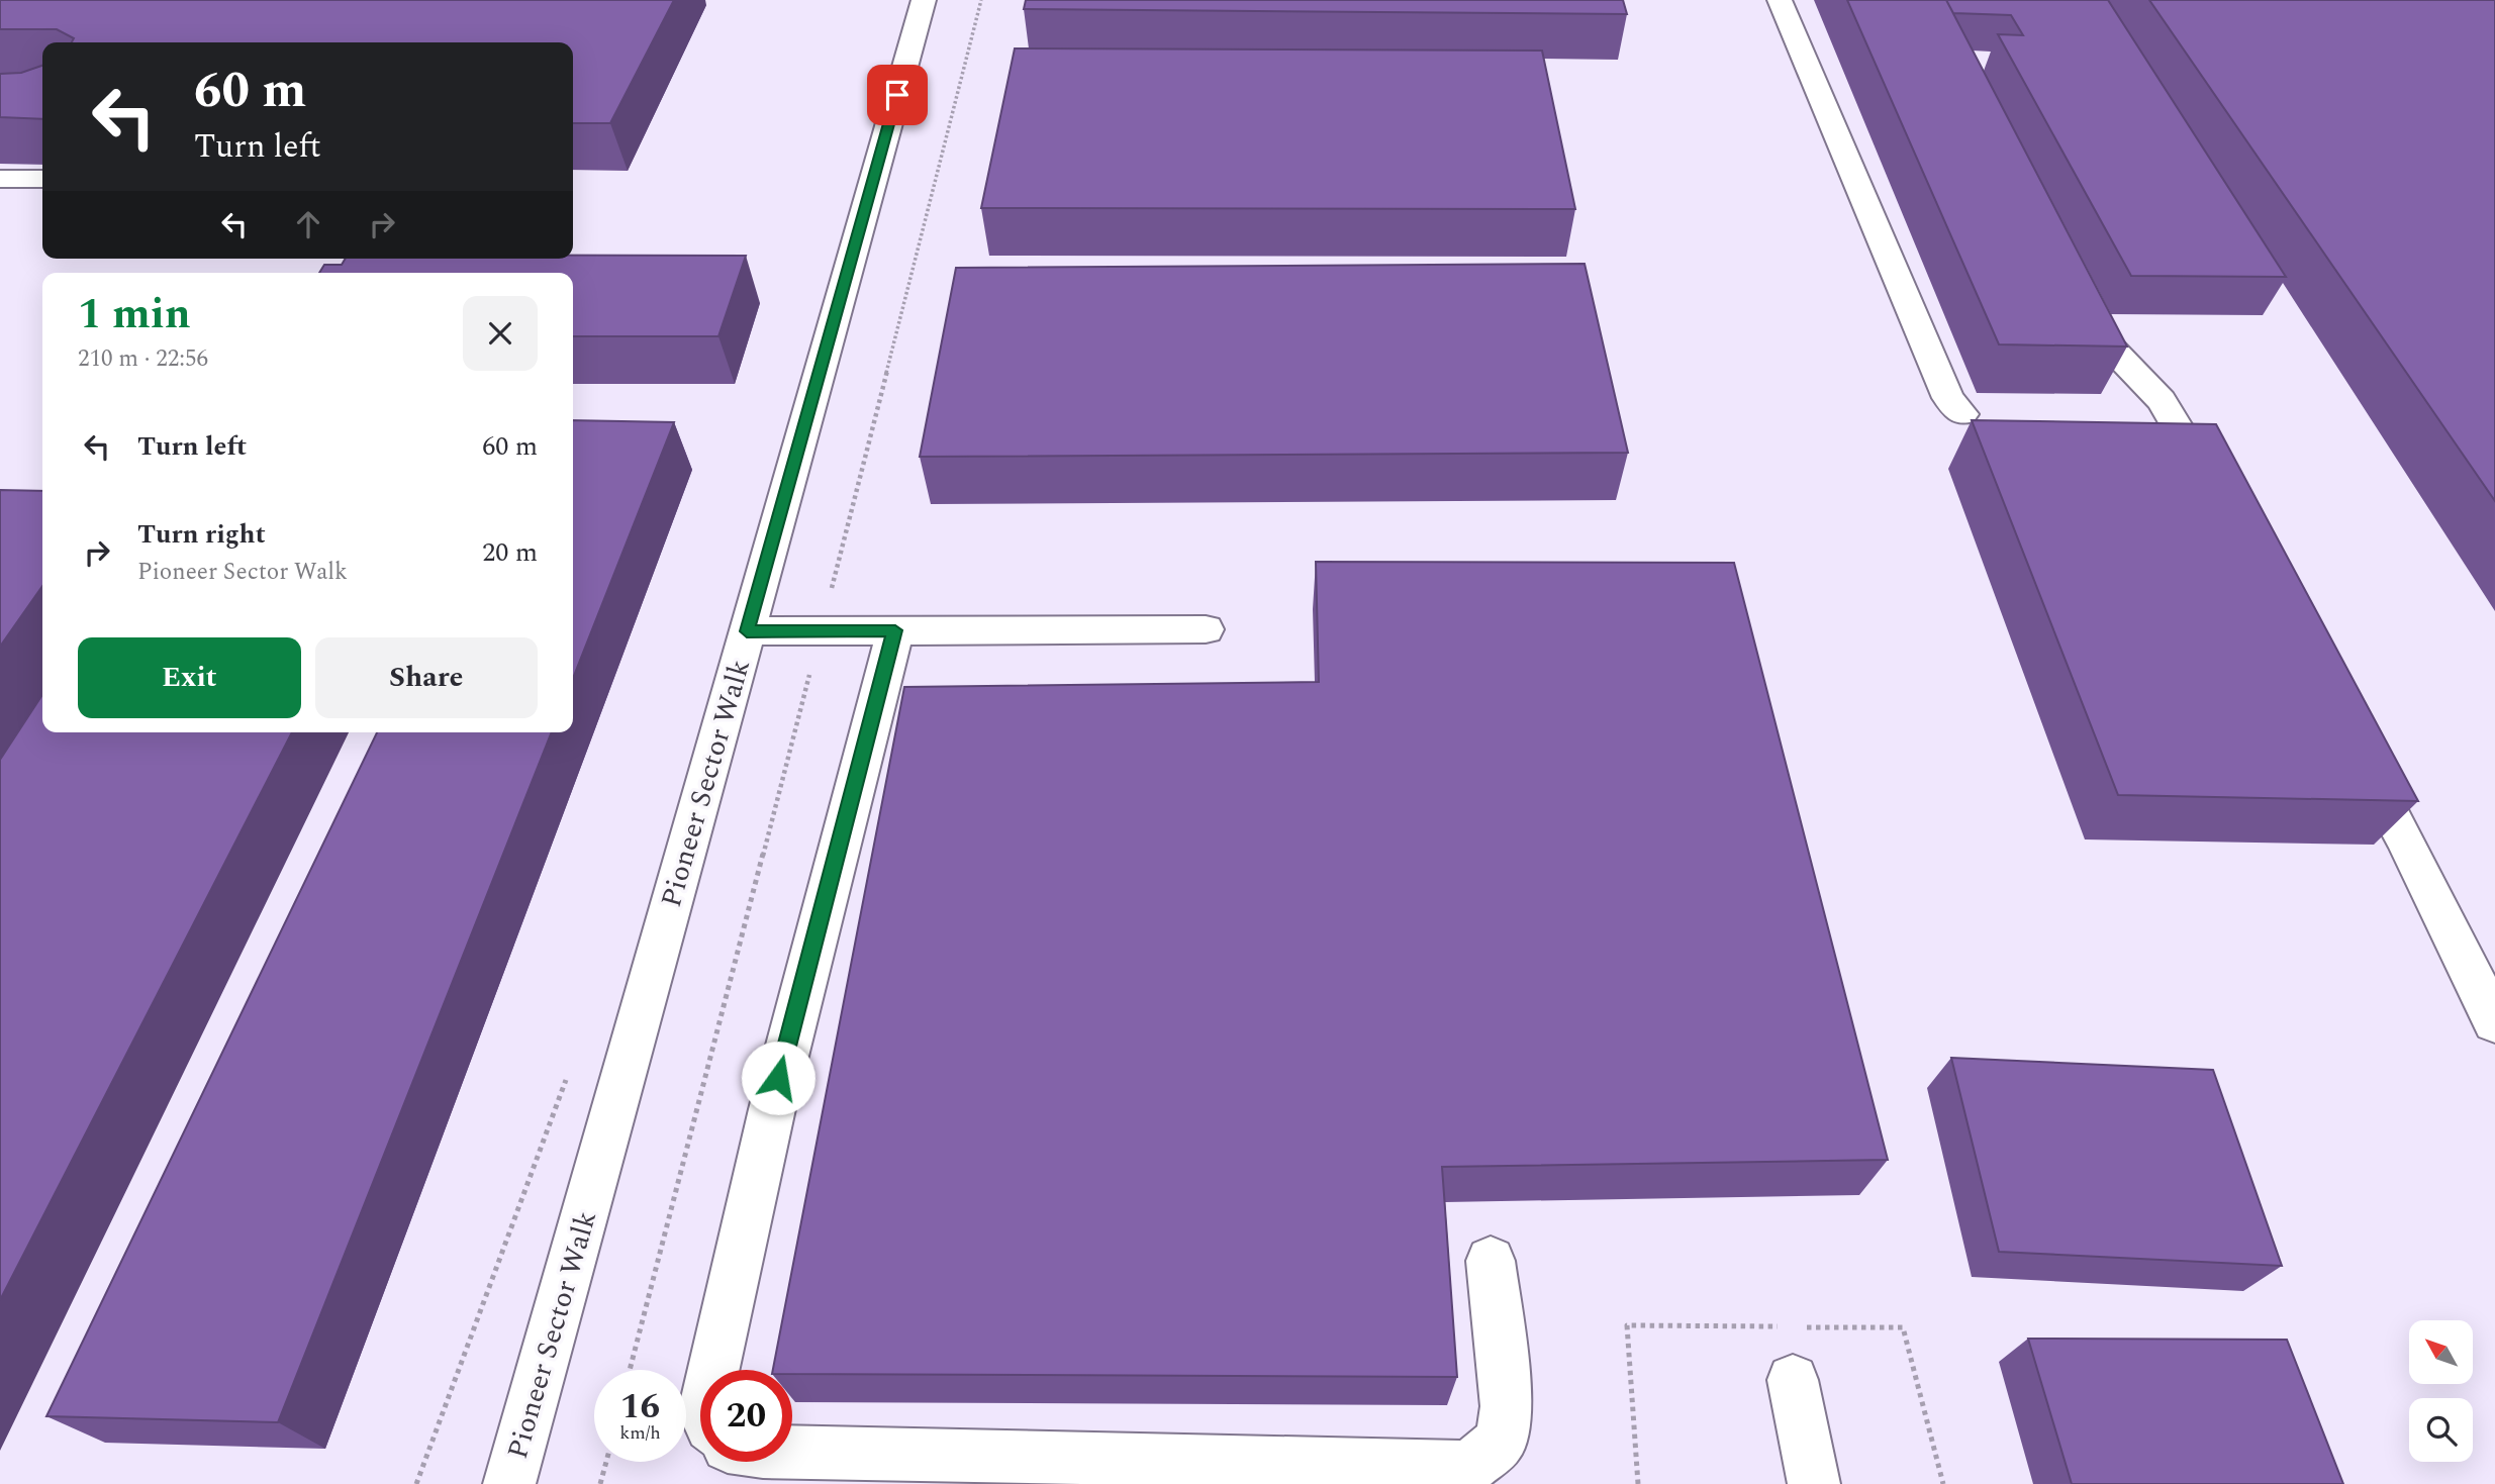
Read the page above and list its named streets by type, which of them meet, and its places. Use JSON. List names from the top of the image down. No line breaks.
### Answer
{"streets":{"street":["Pioneer Sector Walk"]},"north":"top left","page":{"turn":["60 m","Turn left"],"heading":["1 min","210 m · 22:56"],"list":[{"name":"Turn left","value":"60 m"},{"name":"Turn right","note":"Pioneer Sector Walk","value":"20 m"}],"buttons":["Exit","Share"],"speed":"16 km/h","limit":"20"}}
